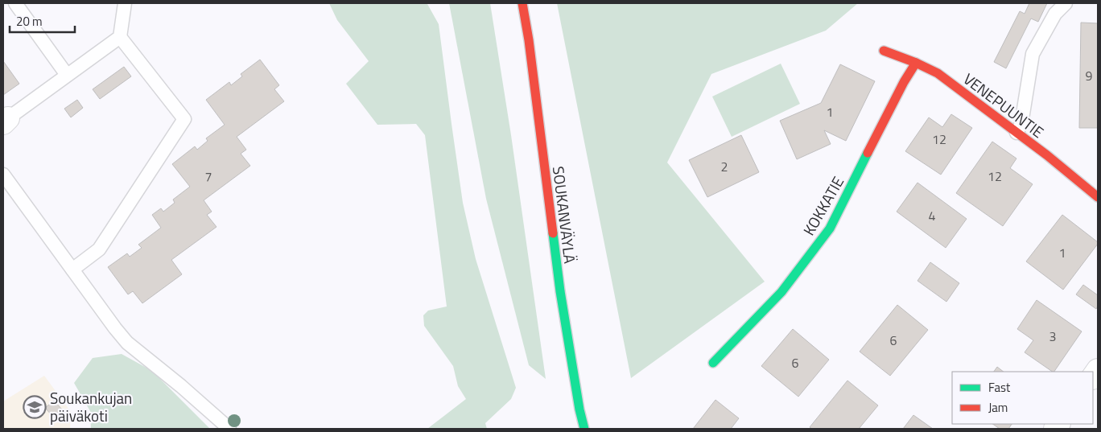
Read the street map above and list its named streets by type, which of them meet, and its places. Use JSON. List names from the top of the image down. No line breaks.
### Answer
{"streets":{"street":["VENEPUUNTIE","KOKKATIE","SOUKANVÄYLÄ"]},"crossings":[["VENEPUUNTIE","KOKKATIE"]],"places":{"school or university":["Soukankujan päiväkoti"]},"house_numbers":["9","1","12","2","7","12","4","1","3","6","6"],"legend":["Fast","Jam"],"scale_bar":"20 m"}
